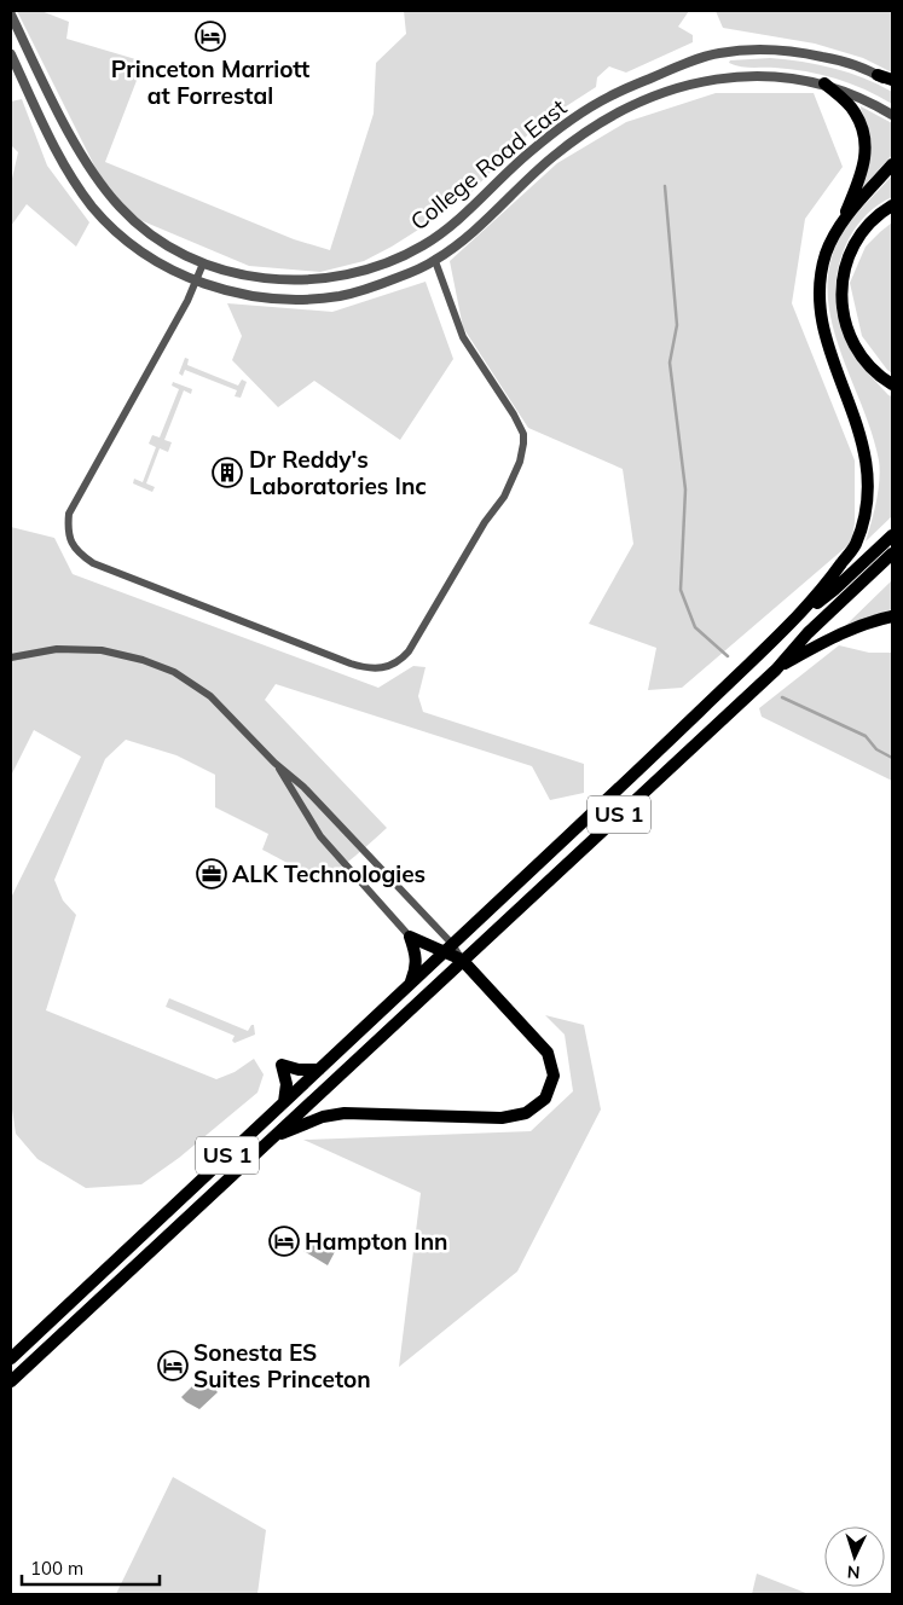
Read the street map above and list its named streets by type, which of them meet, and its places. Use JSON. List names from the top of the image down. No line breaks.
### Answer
{"streets":{"highway":["US 1"],"street":["College Road East"]},"places":{"hotel":["Princeton Marriott at Forrestal","Hampton Inn","Sonesta ES Suites Princeton"],"building":["Dr Reddy's Laboratories Inc"],"office":["ALK Technologies"]},"scale_bar":"100 m","north":"bottom"}
